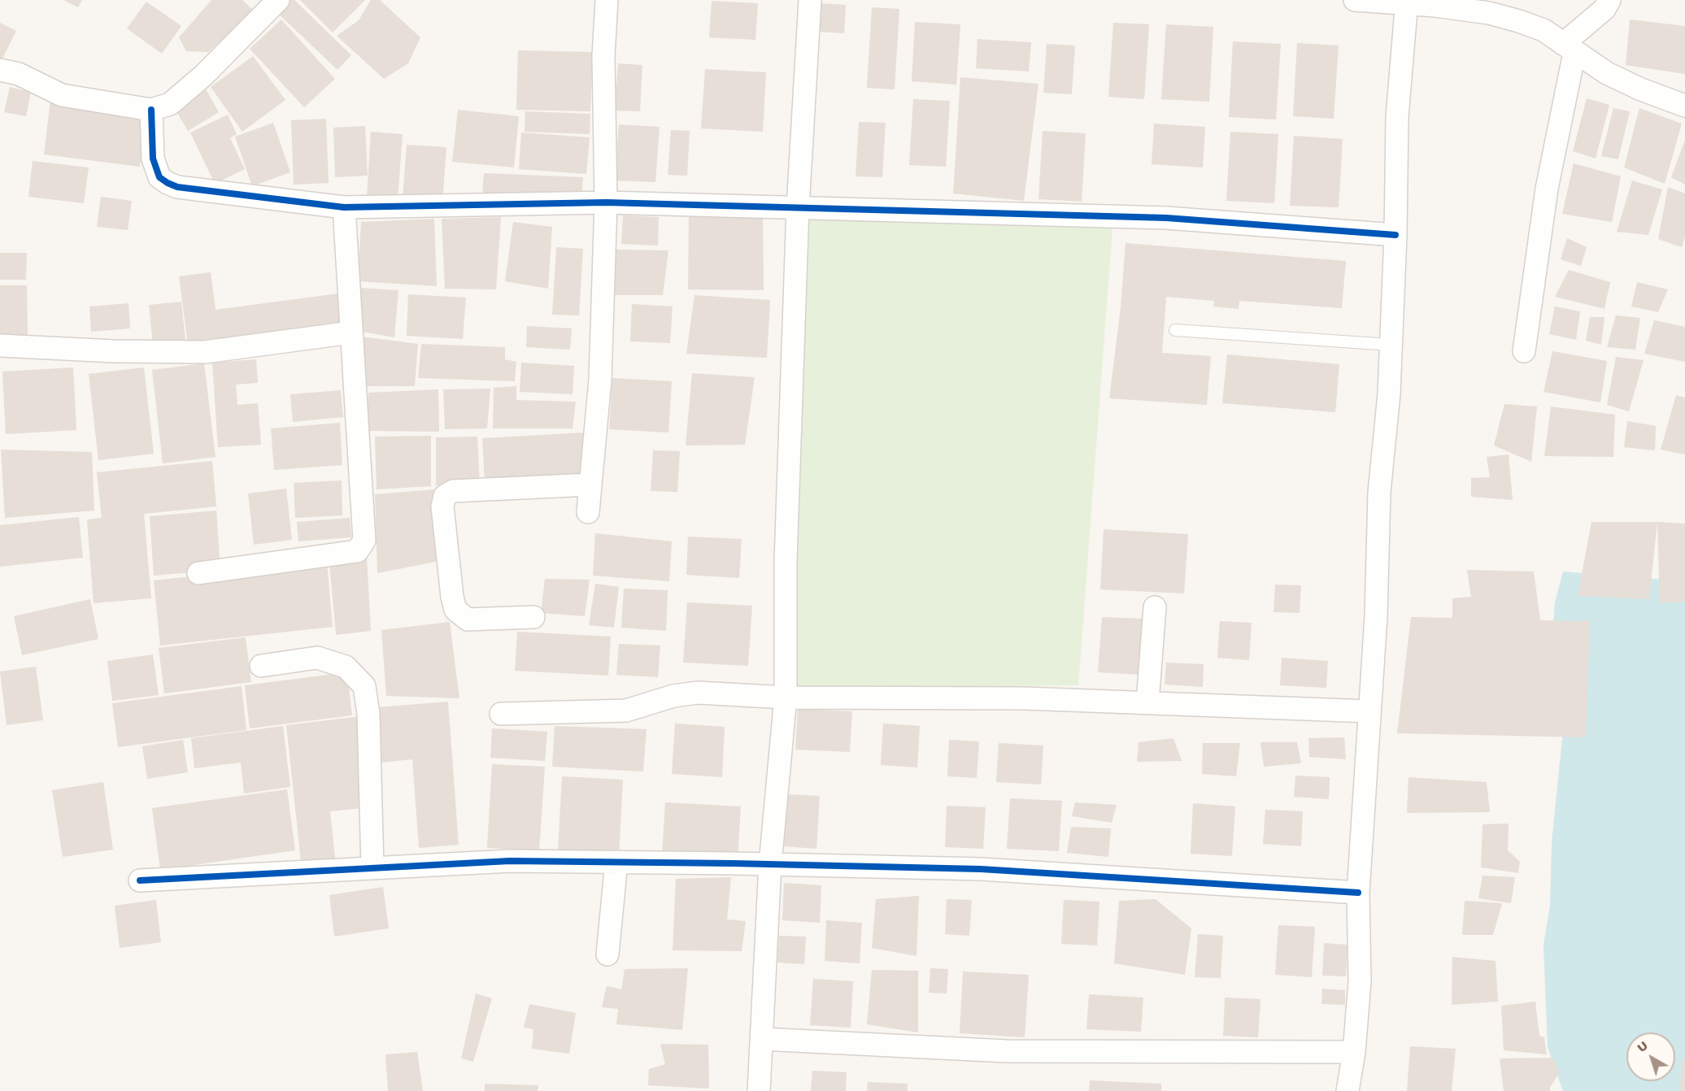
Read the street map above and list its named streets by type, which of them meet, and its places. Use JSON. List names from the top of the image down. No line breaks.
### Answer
{"north":"top left"}
